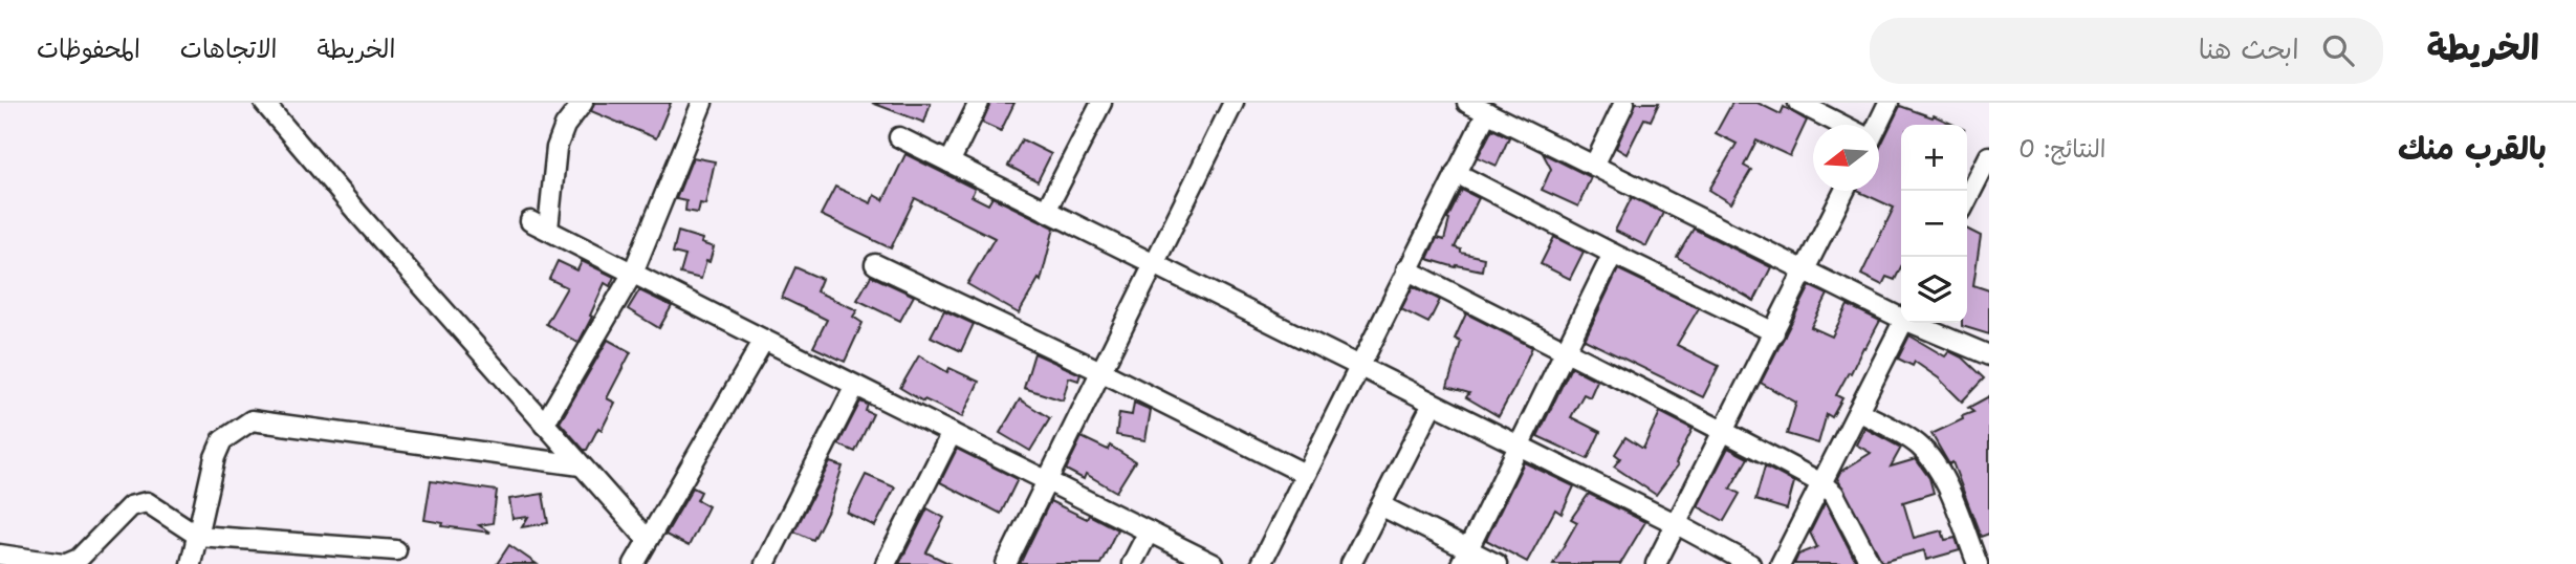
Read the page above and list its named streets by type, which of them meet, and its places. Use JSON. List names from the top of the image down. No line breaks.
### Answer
{"north":"left","page":{"header":"الخريطة","search":"ابحث هنا","nav":["الخريطة","الاتجاهات","المحفوظات"],"heading":["بالقرب منك","النتائج: 0"],"map_buttons":["+","−"]}}
